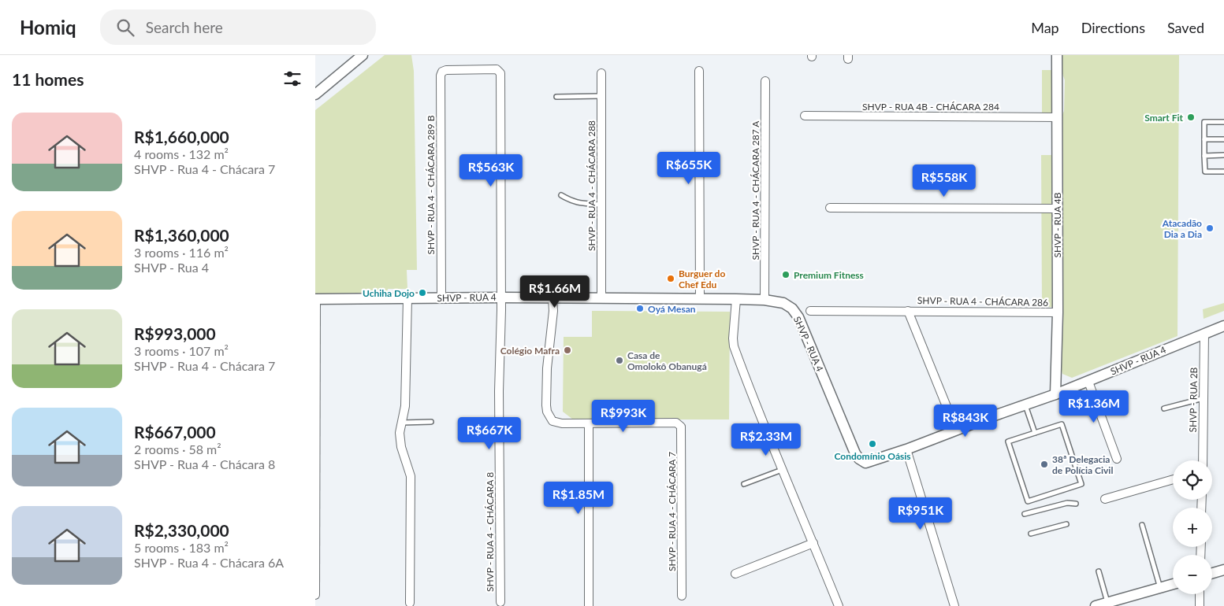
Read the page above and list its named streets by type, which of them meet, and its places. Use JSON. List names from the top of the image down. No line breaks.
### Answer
{"streets":{"street":["SHVP - RUA 4B - CHÁCARA 284","SHVP - RUA 4 - CHÁCARA 289 B","SHVP - RUA 4 - CHÁCARA 288","SHVP - RUA 4 - CHÁCARA 287 A","SHVP - RUA 4B","SHVP - RUA 4","SHVP - RUA 4 - CHÁCARA 286","SHVP - RUA 2B","SHVP - RUA 4 - CHÁCARA 7","SHVP - RUA 4 - CHÁCARA 8"]},"crossings":[["SHVP - RUA 4B - CHÁCARA 284","SHVP - RUA 4B"],["SHVP - RUA 4 - CHÁCARA 289 B","SHVP - RUA 4"],["SHVP - RUA 4 - CHÁCARA 289 B","SHVP - RUA 4 - CHÁCARA 8"],["SHVP - RUA 4 - CHÁCARA 288","SHVP - RUA 4"],["SHVP - RUA 4 - CHÁCARA 287 A","SHVP - RUA 4"],["SHVP - RUA 4B","SHVP - RUA 4"],["SHVP - RUA 4B","SHVP - RUA 4 - CHÁCARA 286"],["SHVP - RUA 4","SHVP - RUA 4 - CHÁCARA 286"],["SHVP - RUA 4","SHVP - RUA 2B"],["SHVP - RUA 4","SHVP - RUA 4 - CHÁCARA 7"],["SHVP - RUA 4","SHVP - RUA 4 - CHÁCARA 8"]],"places":["Smart Fit","Atacadão Dia a Dia","Premium Fitness","Burguer do Chef Edu","Uchiha Dojo","Oyá Mesan","Colégio Mafra","Casa de Omolokô Obanugá","Condomínio Oásis","38ª Delegacia de Polícia Civil"],"page":{"header":"Homiq","search":"Search here","nav":["Map","Directions","Saved"],"heading":"11 homes","list":[{"name":"R$1,660,000","note":"4 rooms · 132 m² · SHVP - Rua 4 - Chácara 7"},{"name":"R$1,360,000","note":"3 rooms · 116 m² · SHVP - Rua 4"},{"name":"R$993,000","note":"3 rooms · 107 m² · SHVP - Rua 4 - Chácara 7"},{"name":"R$667,000","note":"2 rooms · 58 m² · SHVP - Rua 4 - Chácara 8"},{"name":"R$2,330,000","note":"5 rooms · 183 m² · SHVP - Rua 4 - Chácara 6A"}],"price":["R$655K","R$563K","R$558K","R$1.66M","R$1.36M","R$993K","R$843K","R$667K","R$2.33M","R$1.85M","R$951K"],"map_buttons":["+","−"]}}
